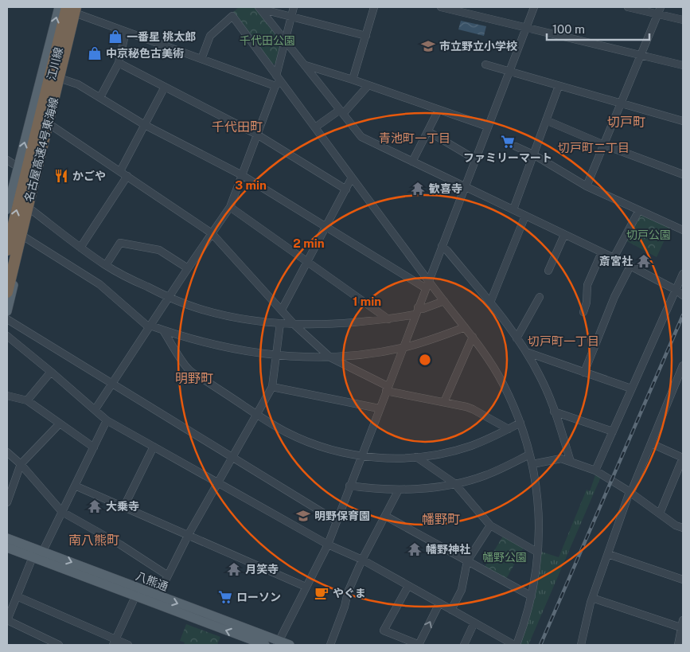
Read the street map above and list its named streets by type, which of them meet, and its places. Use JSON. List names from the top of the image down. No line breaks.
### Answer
{"streets":{"highway":["名古屋高速4号東海線"],"main road":["江川線","八熊通"]},"crossings":[["江川線","名古屋高速4号東海線"]],"districts":["切戸町","千代田町","青池町一丁目","切戸町二丁目","切戸町一丁目","明野町","幡野町","南八熊町"],"parks":["千代田公園","切戸公園","幡野公園"],"places":{"shop":["一番星 桃太郎","中京秘色古美術"],"school or university":["市立野立小学校","明野保育園"],"supermarket":["ファミリーマート","ローソン"],"restaurant":["かごや"],"temple":["歓喜寺","斎宮社","大乗寺","幡野神社","月笑寺"],"cafe":["やぐま"]},"scale_bar":"100 m","rings":["3 min","2 min","1 min"]}
